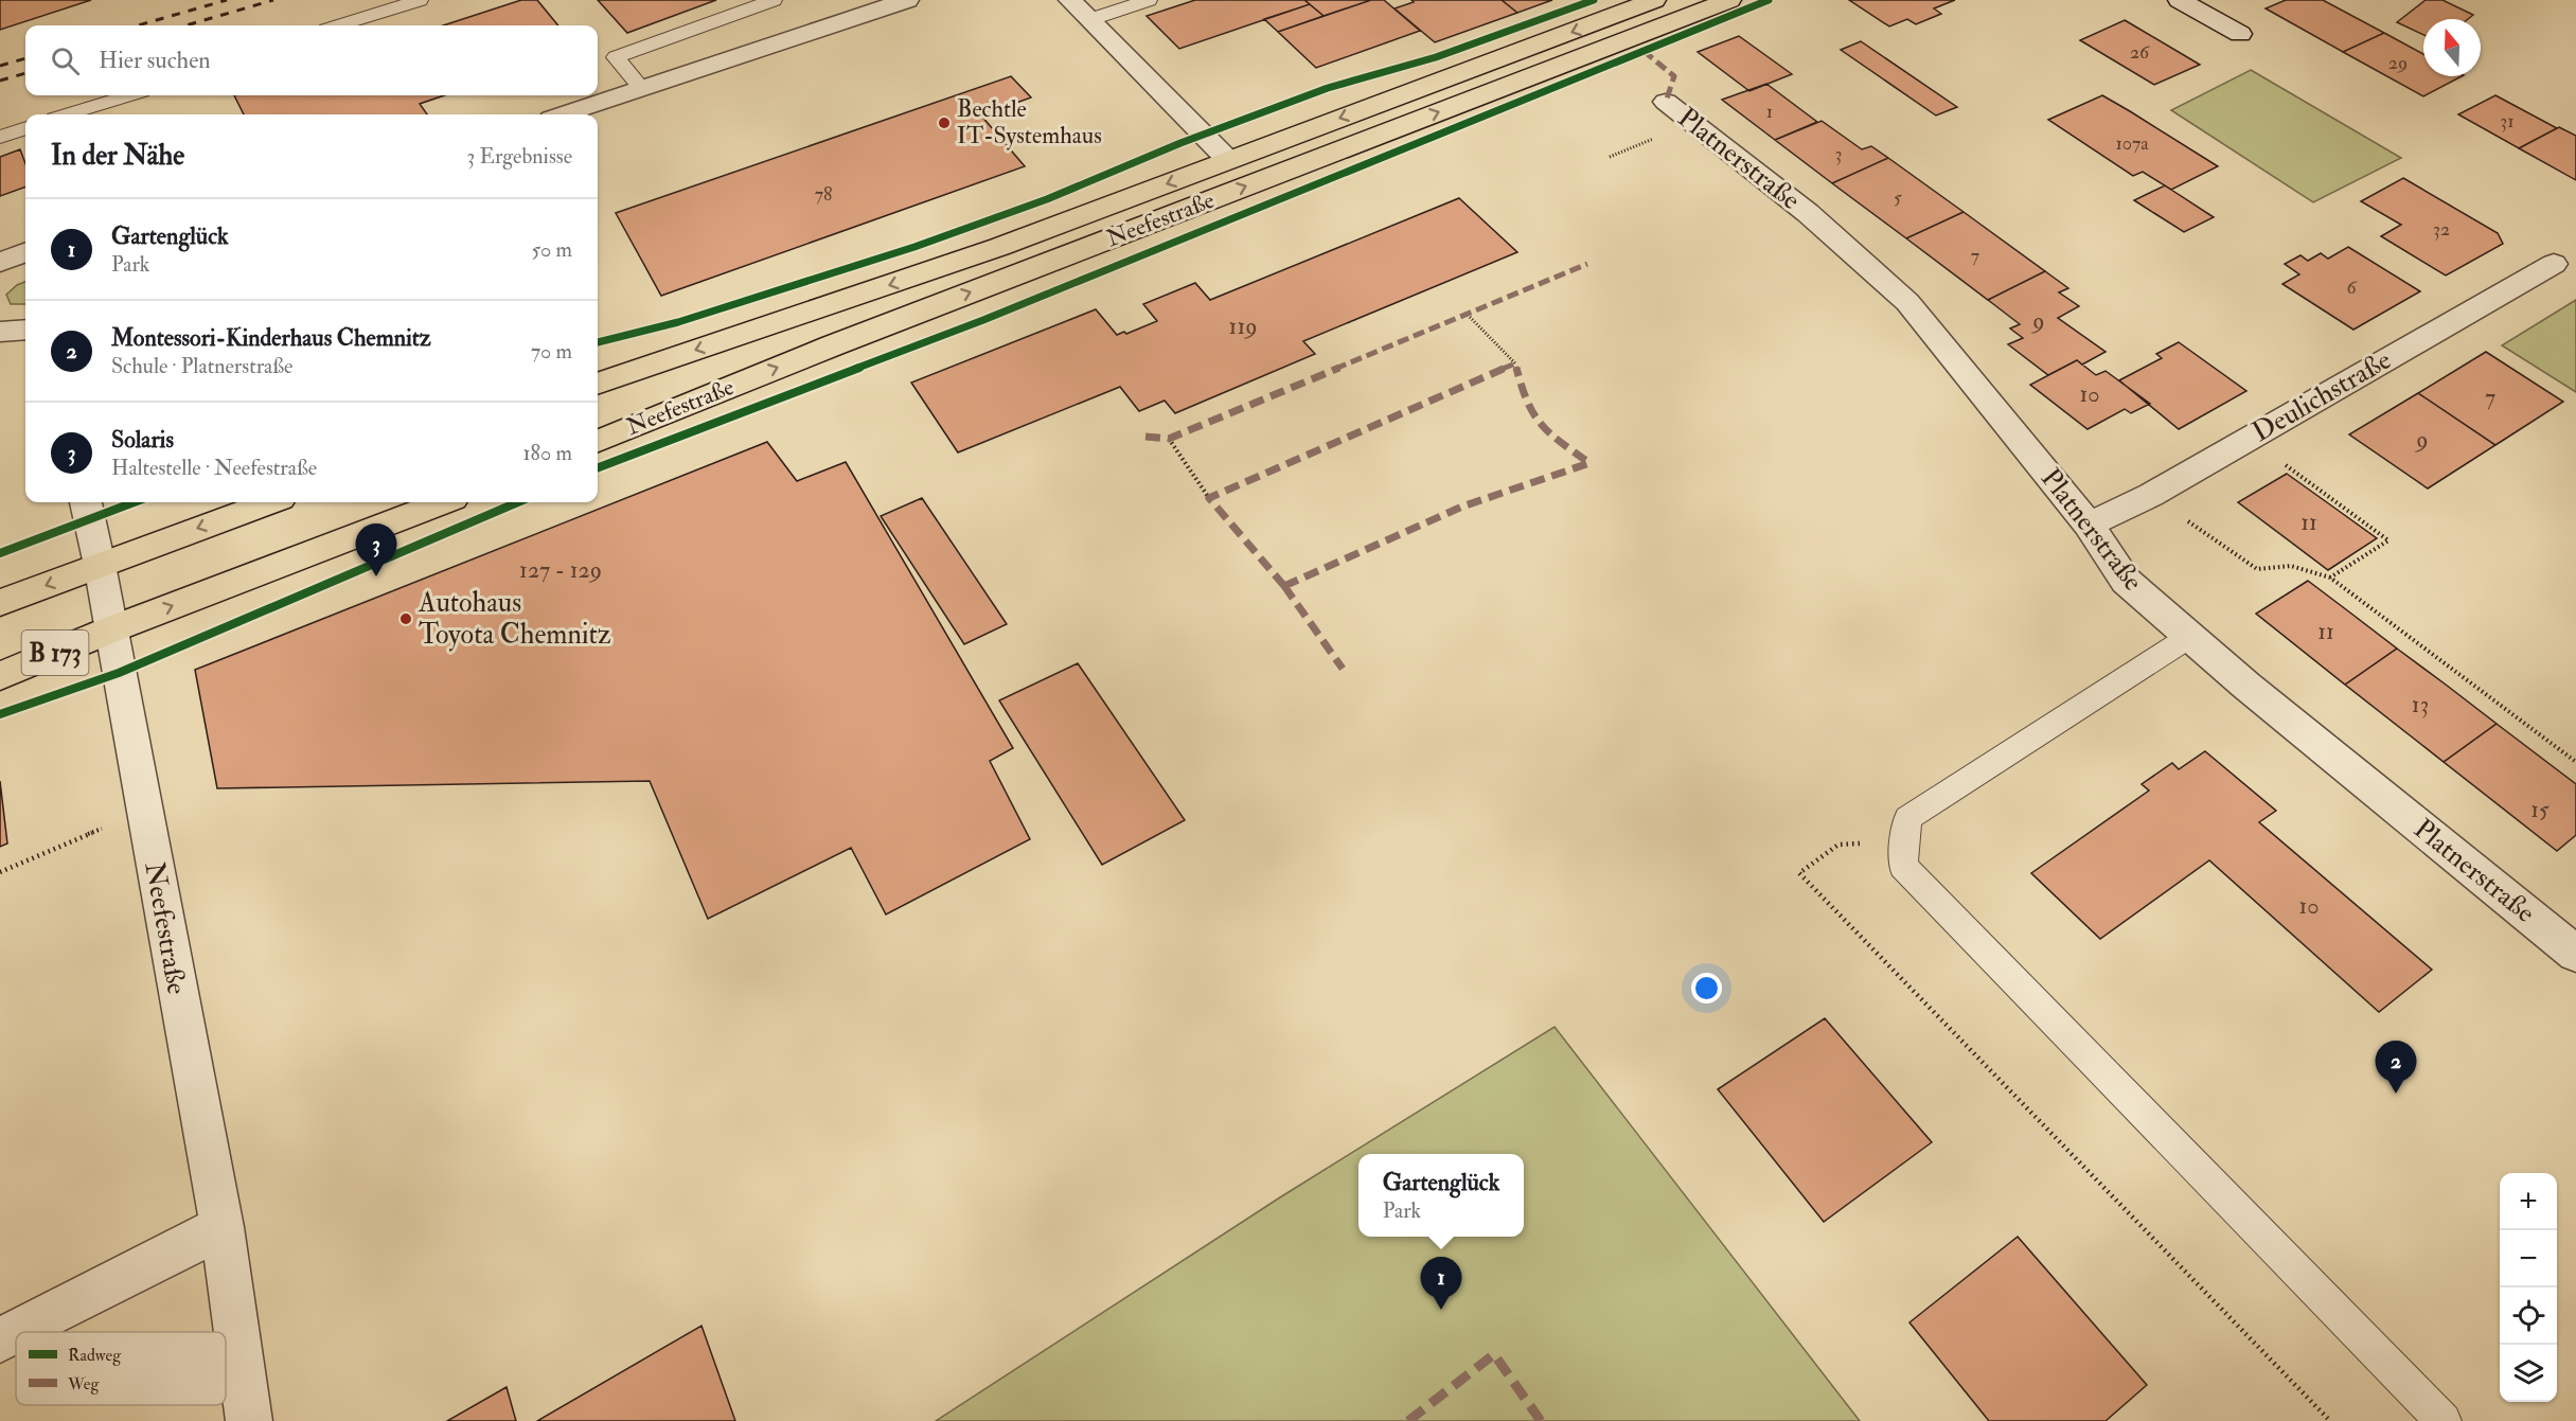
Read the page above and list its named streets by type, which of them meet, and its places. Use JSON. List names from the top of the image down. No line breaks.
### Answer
{"streets":{"main road":["Neefestraße","B 173"],"street":["Platnerstraße","Deulichstraße"]},"crossings":[["Platnerstraße","Deulichstraße"],["Neefestraße","B 173"]],"places":["Bechtle IT-Systemhaus","Autohaus Toyota Chemnitz"],"house_numbers":["26","29","1","31","107a","3","78","5","32","7","6","9","119","10","7","9","11","127 - 129","11","13","15","10"],"legend":["Radweg","Weg"],"north":"top","page":{"search":"Hier suchen","heading":["In der Nähe","3 Ergebnisse"],"list":[{"mark":"1","name":"Gartenglück","note":"Park","value":"50 m"},{"mark":"2","name":"Montessori-Kinderhaus Chemnitz","note":"Schule · Platnerstraße","value":"70 m"},{"mark":"3","name":"Solaris","note":"Haltestelle · Neefestraße","value":"180 m"}],"pins":["3","2","1"],"popup":["Gartenglück","Park"],"map_buttons":["+","−"]}}
